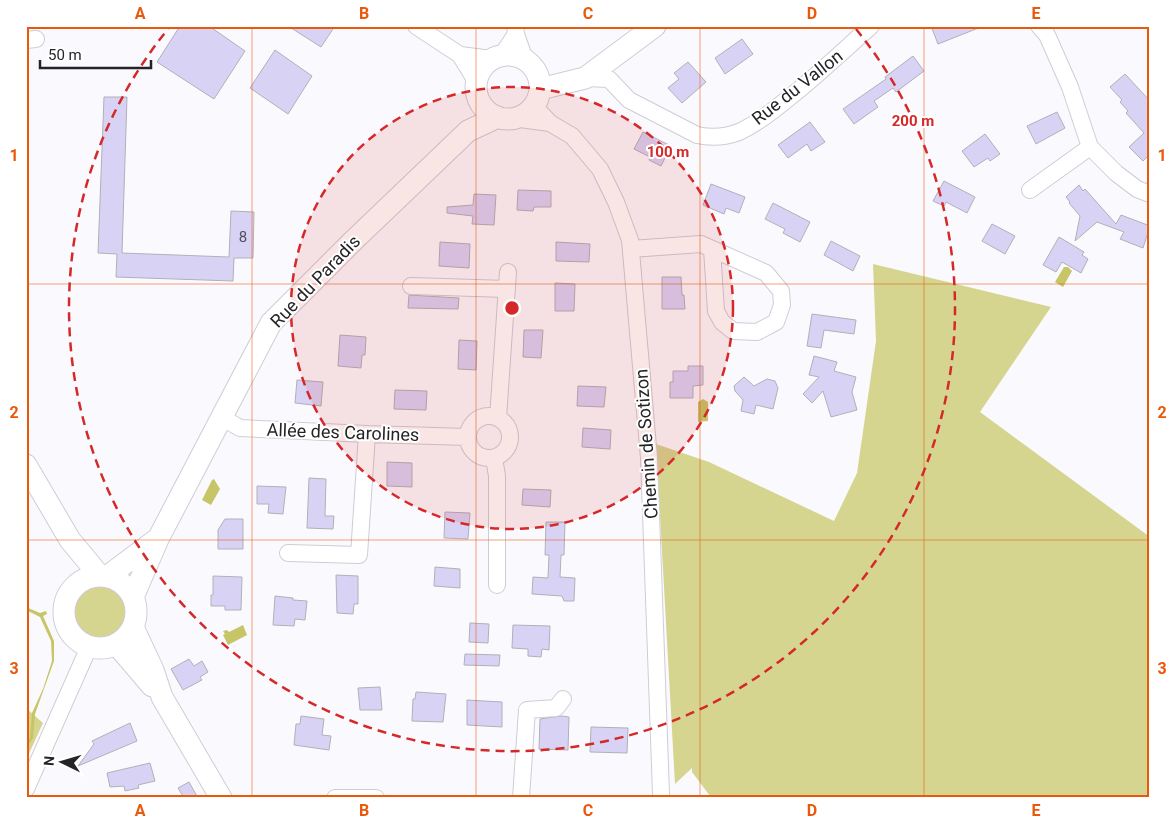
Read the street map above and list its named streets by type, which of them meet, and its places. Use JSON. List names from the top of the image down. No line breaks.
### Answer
{"streets":{"main road":["Rue du Paradis"],"street":["Rue du Vallon","Allée des Carolines","Chemin de Sotizon"]},"crossings":[["Rue du Paradis","Allée des Carolines"],["Rue du Paradis","Chemin de Sotizon"]],"house_numbers":["8"],"scale_bar":"50 m","north":"left","grid":{"columns":["A","B","C","D","E"],"rows":["1","2","3"]},"rings":["200 m","100 m"]}
